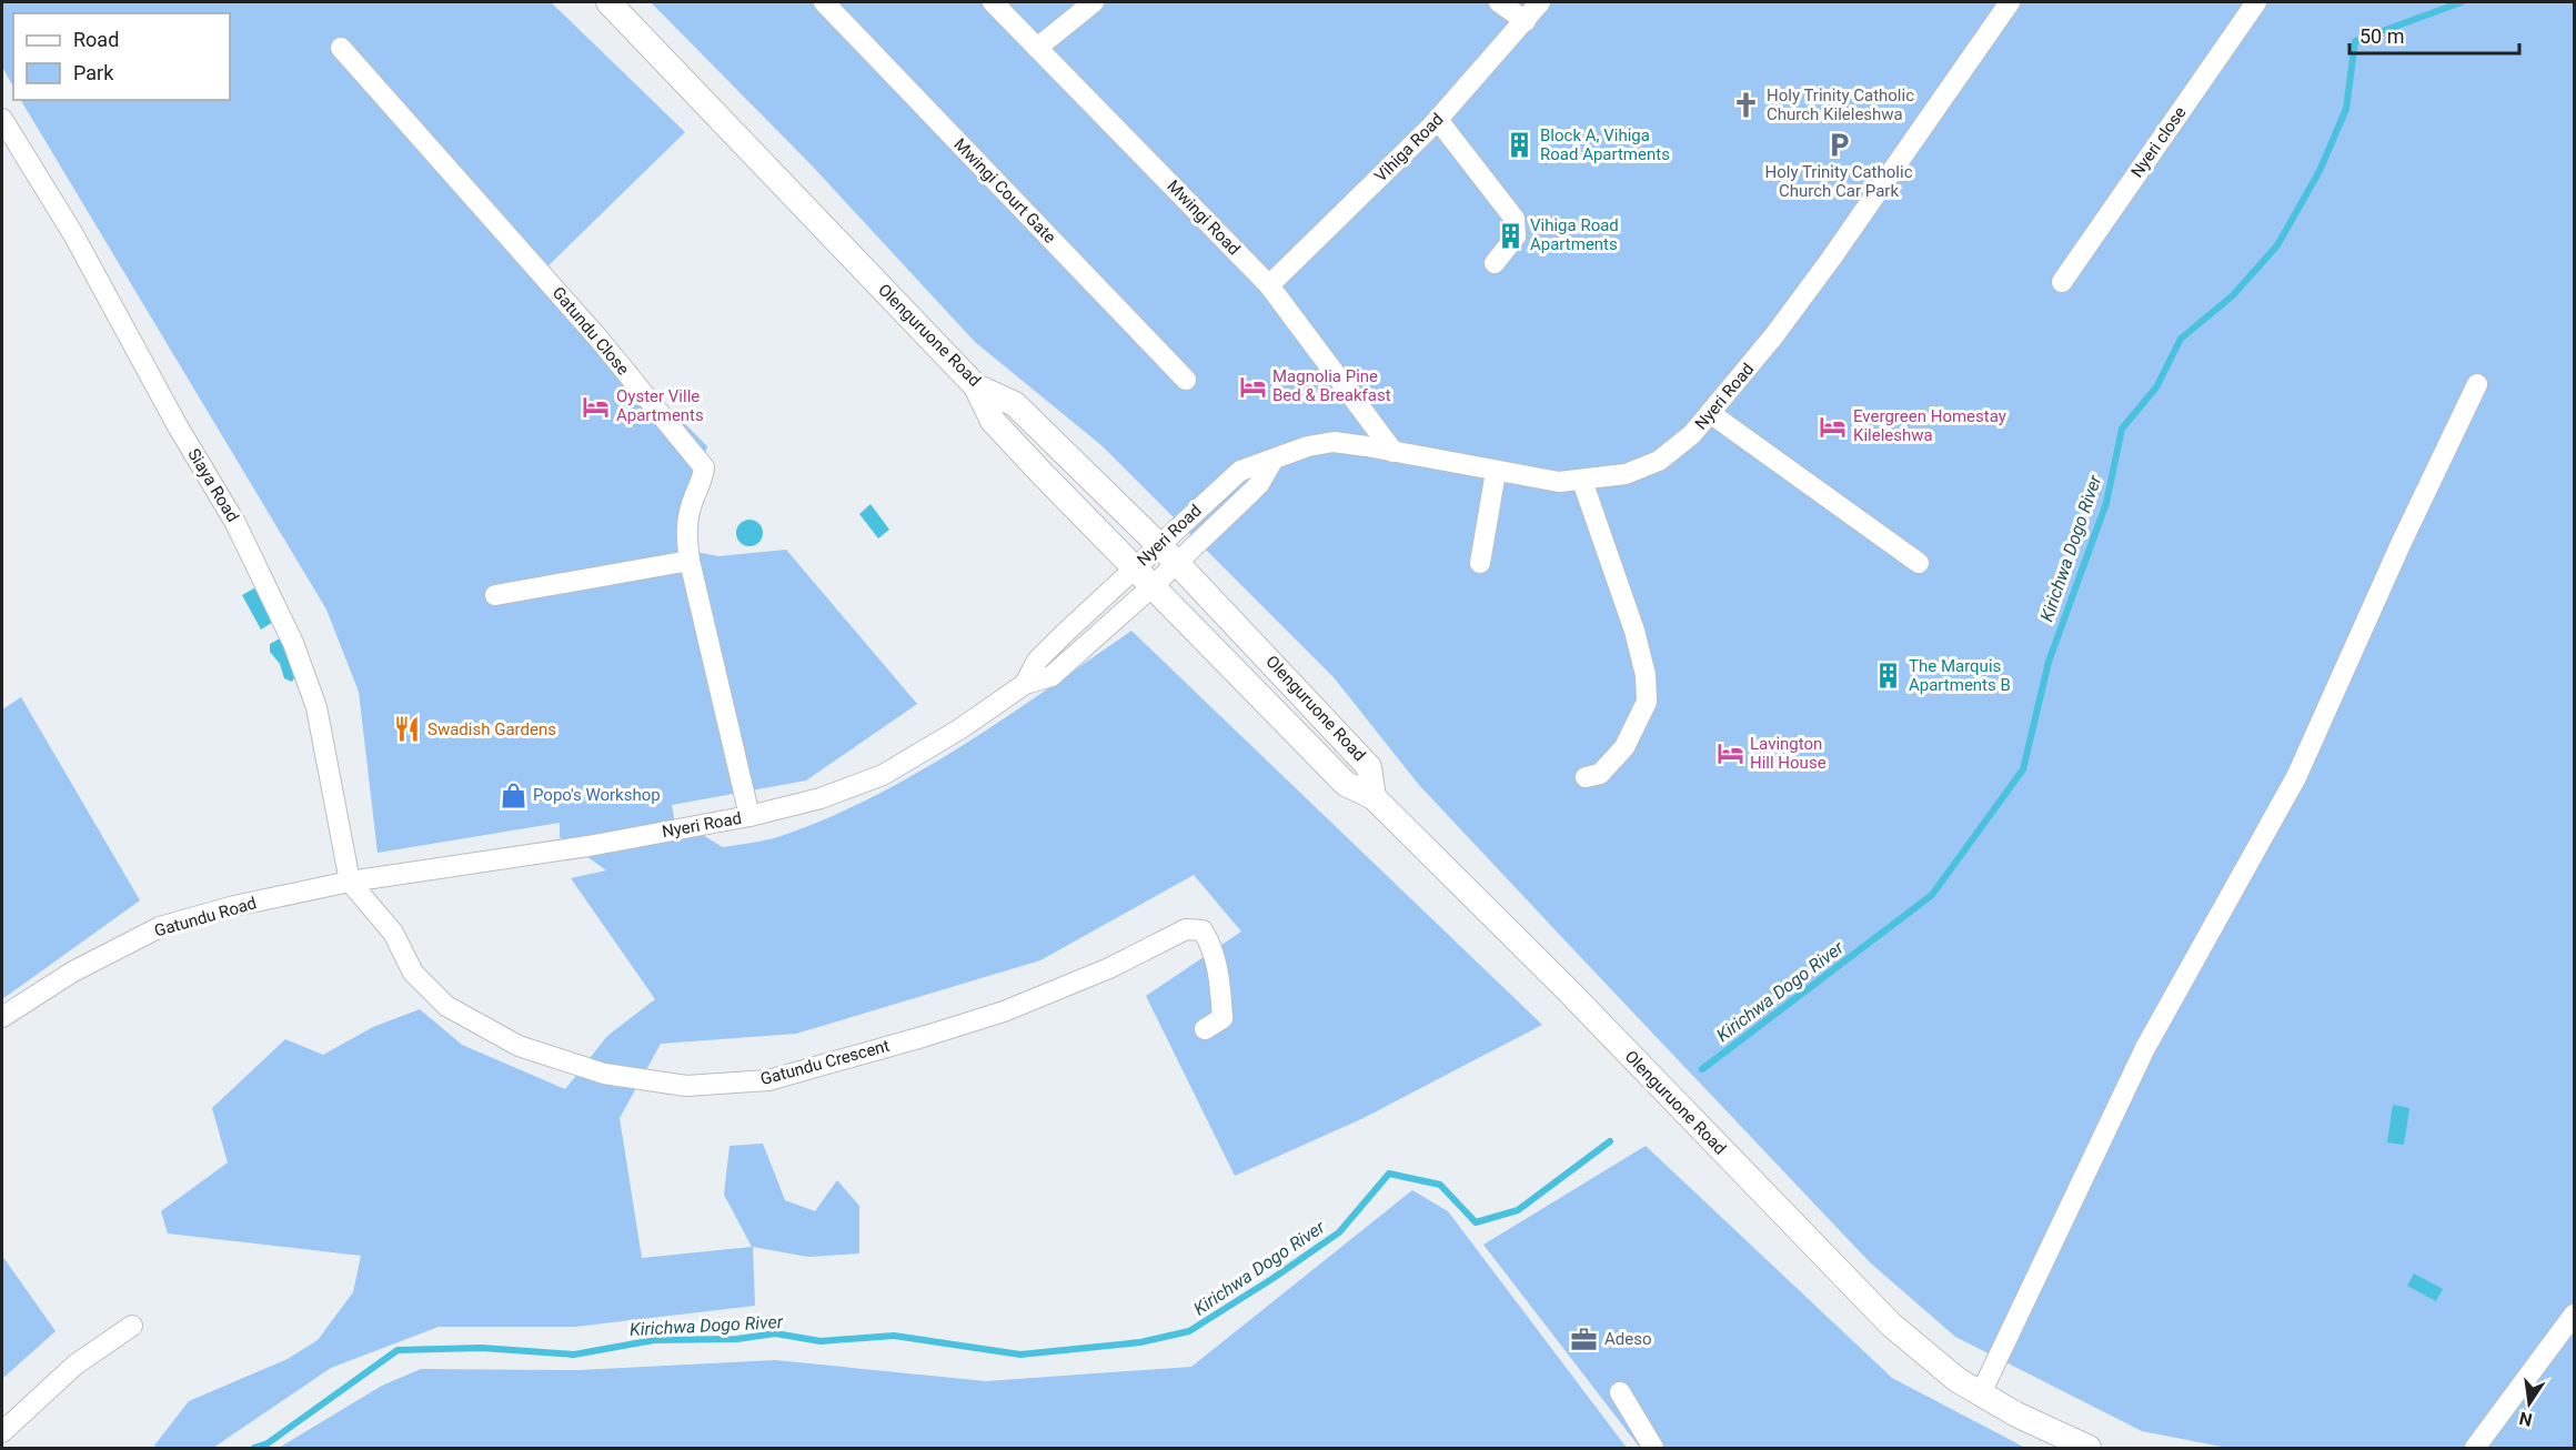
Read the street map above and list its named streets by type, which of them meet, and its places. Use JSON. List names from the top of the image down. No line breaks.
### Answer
{"streets":{"street":["Nyeri close","Vihiga Road","Mwingi Court Gate","Mwingi Road","Gatundu Close","Olenguruone Road","Nyeri Road","Siaya Road","Gatundu Road","Gatundu Crescent"]},"crossings":[["Vihiga Road","Mwingi Road"],["Mwingi Road","Nyeri Road"],["Gatundu Close","Nyeri Road"],["Olenguruone Road","Nyeri Road"],["Nyeri Road","Siaya Road"],["Nyeri Road","Gatundu Road"],["Nyeri Road","Gatundu Crescent"],["Siaya Road","Gatundu Road"],["Siaya Road","Gatundu Crescent"],["Gatundu Road","Gatundu Crescent"]],"water":["Kirichwa Dogo River"],"places":{"church":["Holy Trinity Catholic Church Kileleshwa"],"building":["Block A, Vihiga Road Apartments","Vihiga Road Apartments","The Marquis Apartments B"],"parking":["Holy Trinity Catholic Church Car Park"],"hotel":["Magnolia Pine Bed & Breakfast","Oyster Ville Apartments","Evergreen Homestay Kileleshwa","Lavington Hill House"],"restaurant":["Swadish Gardens"],"shop":["Popo's Workshop"],"office":["Adeso"]},"legend":["Road","Park"],"scale_bar":"50 m","north":"bottom"}
